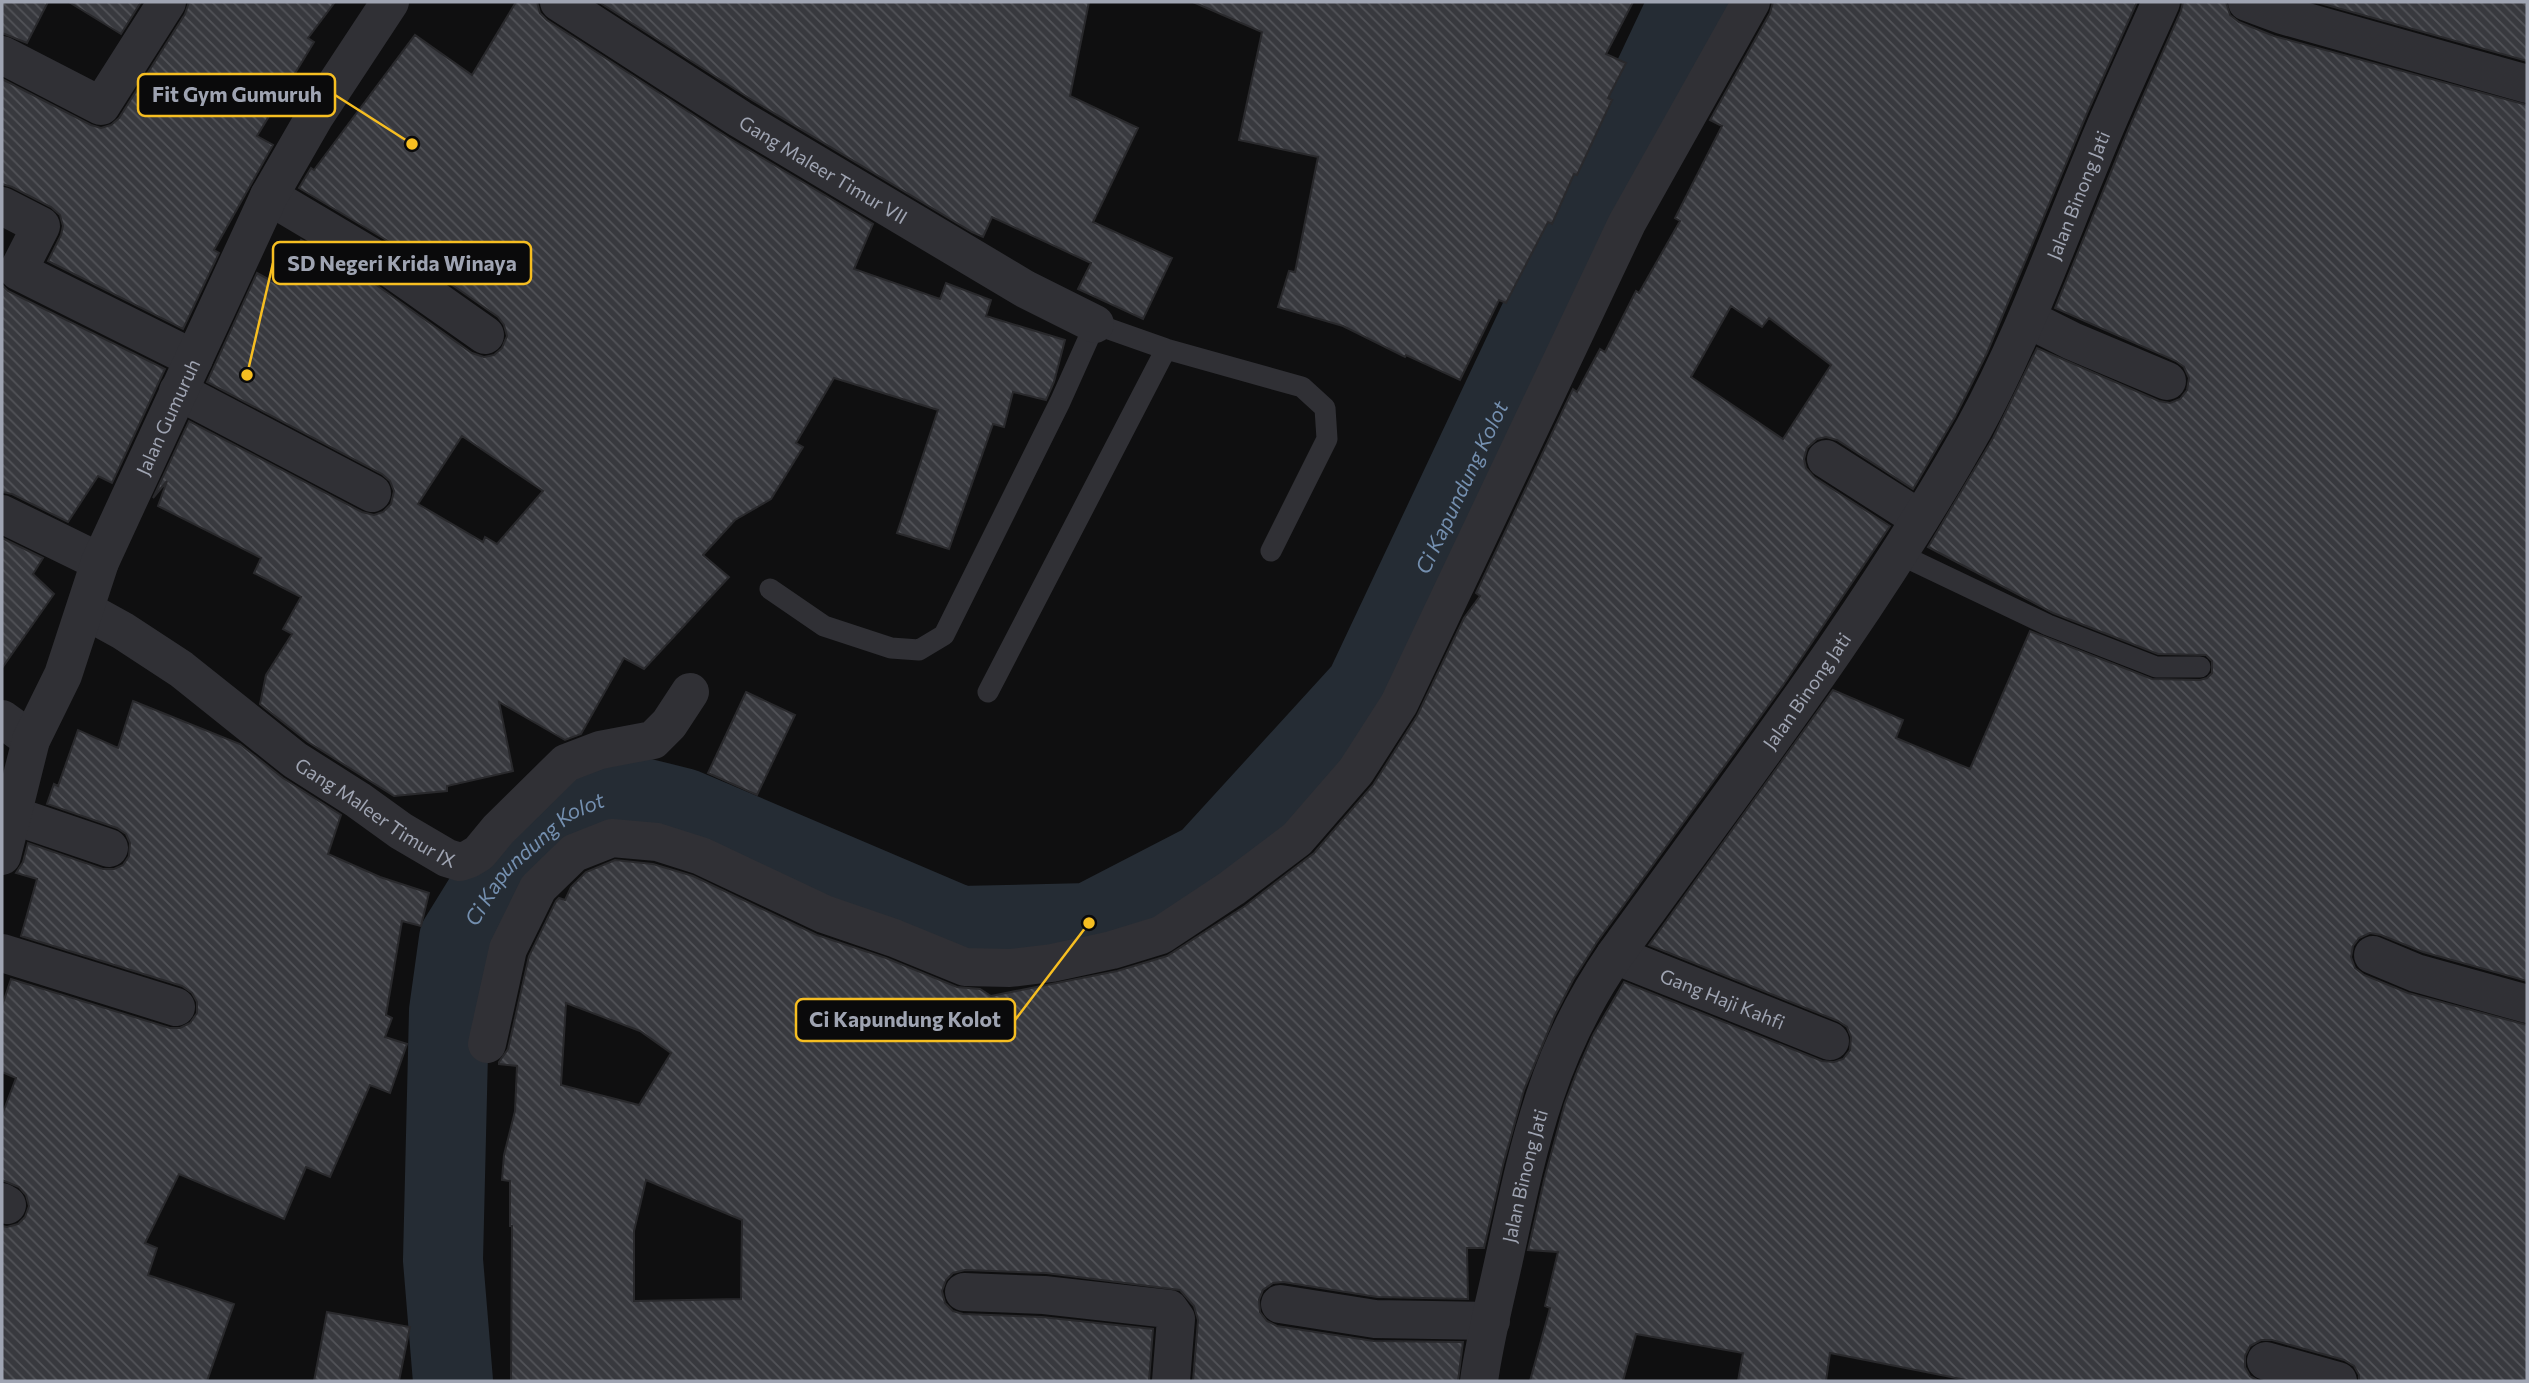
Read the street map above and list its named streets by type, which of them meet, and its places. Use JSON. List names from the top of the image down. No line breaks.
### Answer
{"streets":{"street":["Gang Maleer Timur VII","Jalan Binong Jati","Jalan Gumuruh","Gang Maleer Timur IX","Gang Haji Kahfi"]},"crossings":[["Jalan Binong Jati","Gang Haji Kahfi"],["Jalan Gumuruh","Gang Maleer Timur IX"]],"water":["Ci Kapundung Kolot"],"places":["Fit Gym Gumuruh","SD Negeri Krida Winaya","Ci Kapundung Kolot"]}
